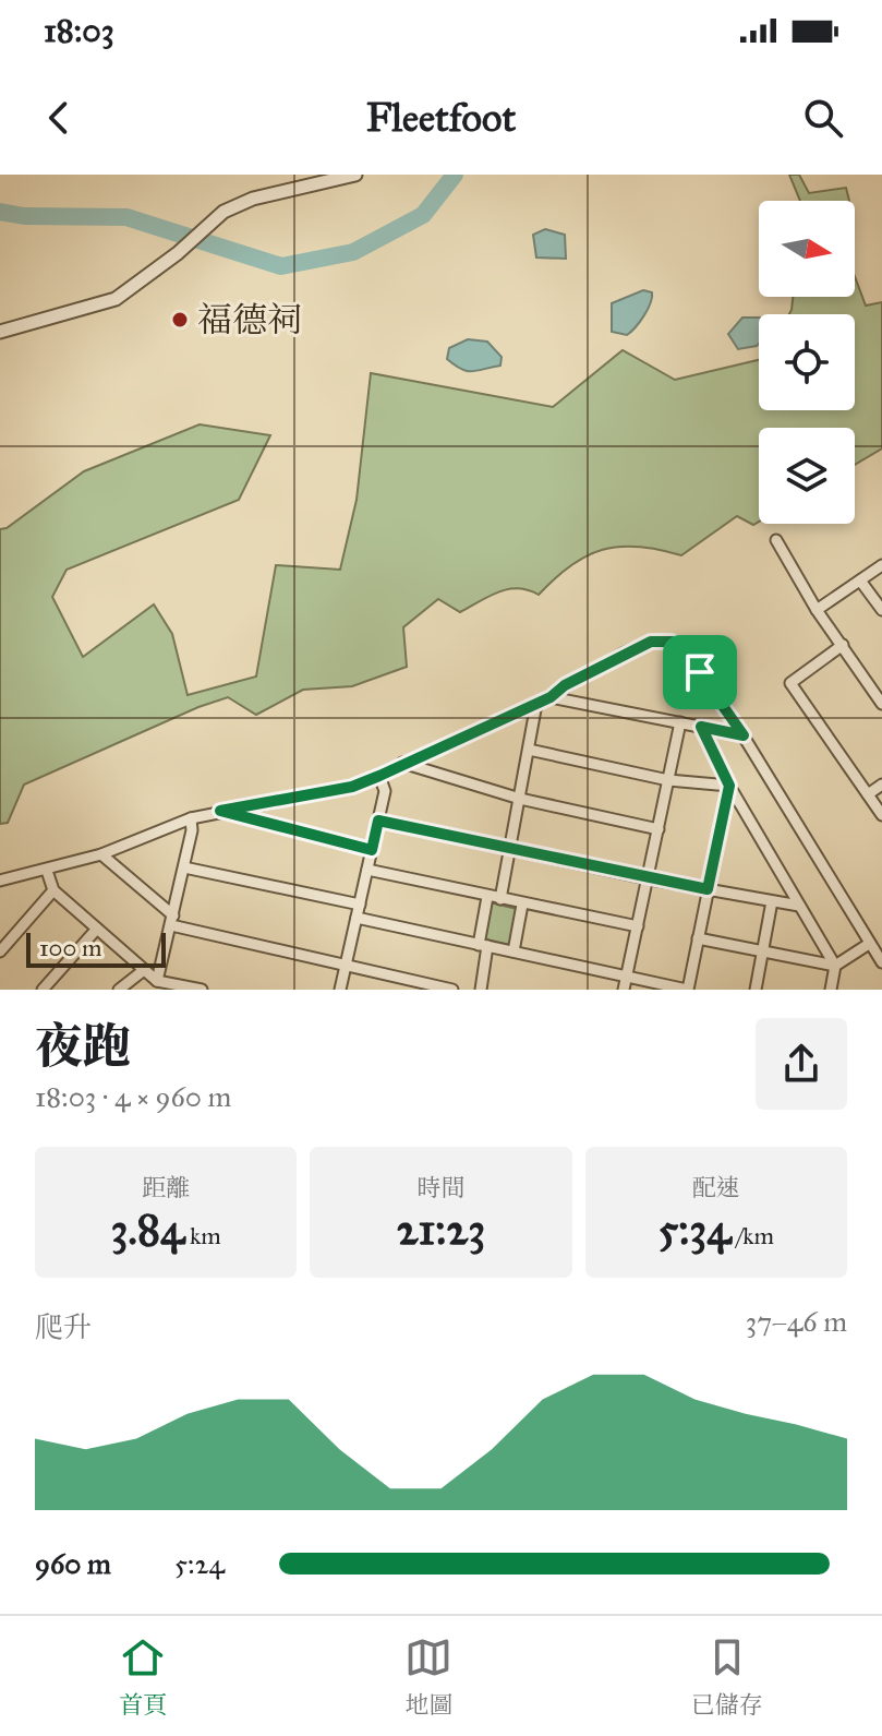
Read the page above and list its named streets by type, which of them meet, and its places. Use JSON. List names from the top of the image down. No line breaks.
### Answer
{"places":["福德祠"],"scale_bar":"100 m","north":"right","page":{"status":"18:03","header":"Fleetfoot","scale":"100 m","heading":["夜跑","18:03 · 4 × 960 m"],"stats":[["距離","3.84 km"],["時間","21:23"],["配速","5:34 /km"]],"chart":["爬升","37–46 m"],"list":[{"name":"960 m","note":"5:24"}],"tabs":["首頁","地圖","已儲存"]}}
